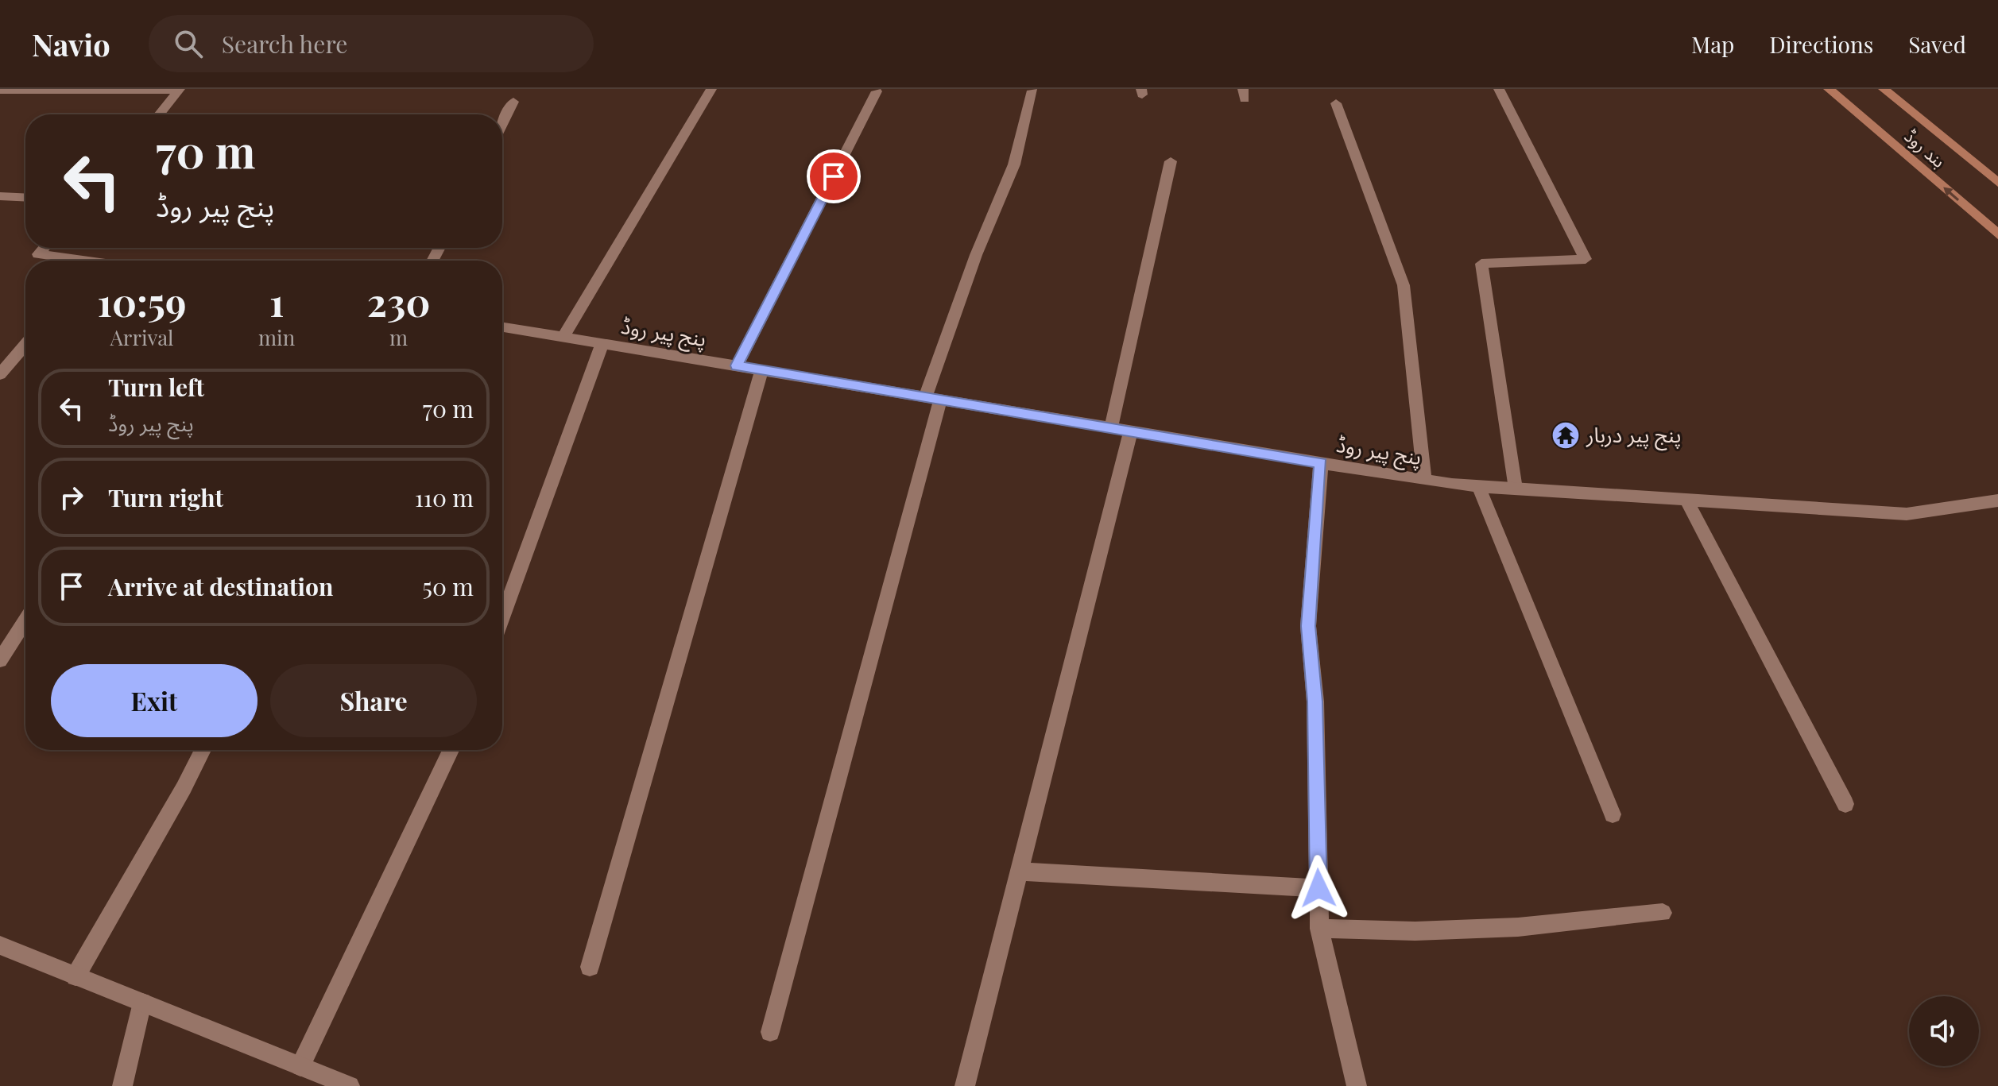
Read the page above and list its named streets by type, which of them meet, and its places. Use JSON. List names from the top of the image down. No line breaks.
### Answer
{"streets":{"main road":["بند روڈ"],"street":["پنج پیر روڈ"]},"places":{"temple":["پنج پیر دربار"]},"page":{"header":"Navio","search":"Search here","nav":["Map","Directions","Saved"],"turn":["70 m","پنج پیر روڈ"],"eta":["10:59","Arrival","1","min","230","m"],"list":[{"name":"Turn left","note":"پنج پیر روڈ","value":"70 m"},{"name":"Turn right","value":"110 m"},{"name":"Arrive at destination","value":"50 m"}],"buttons":["Exit","Share"]}}
